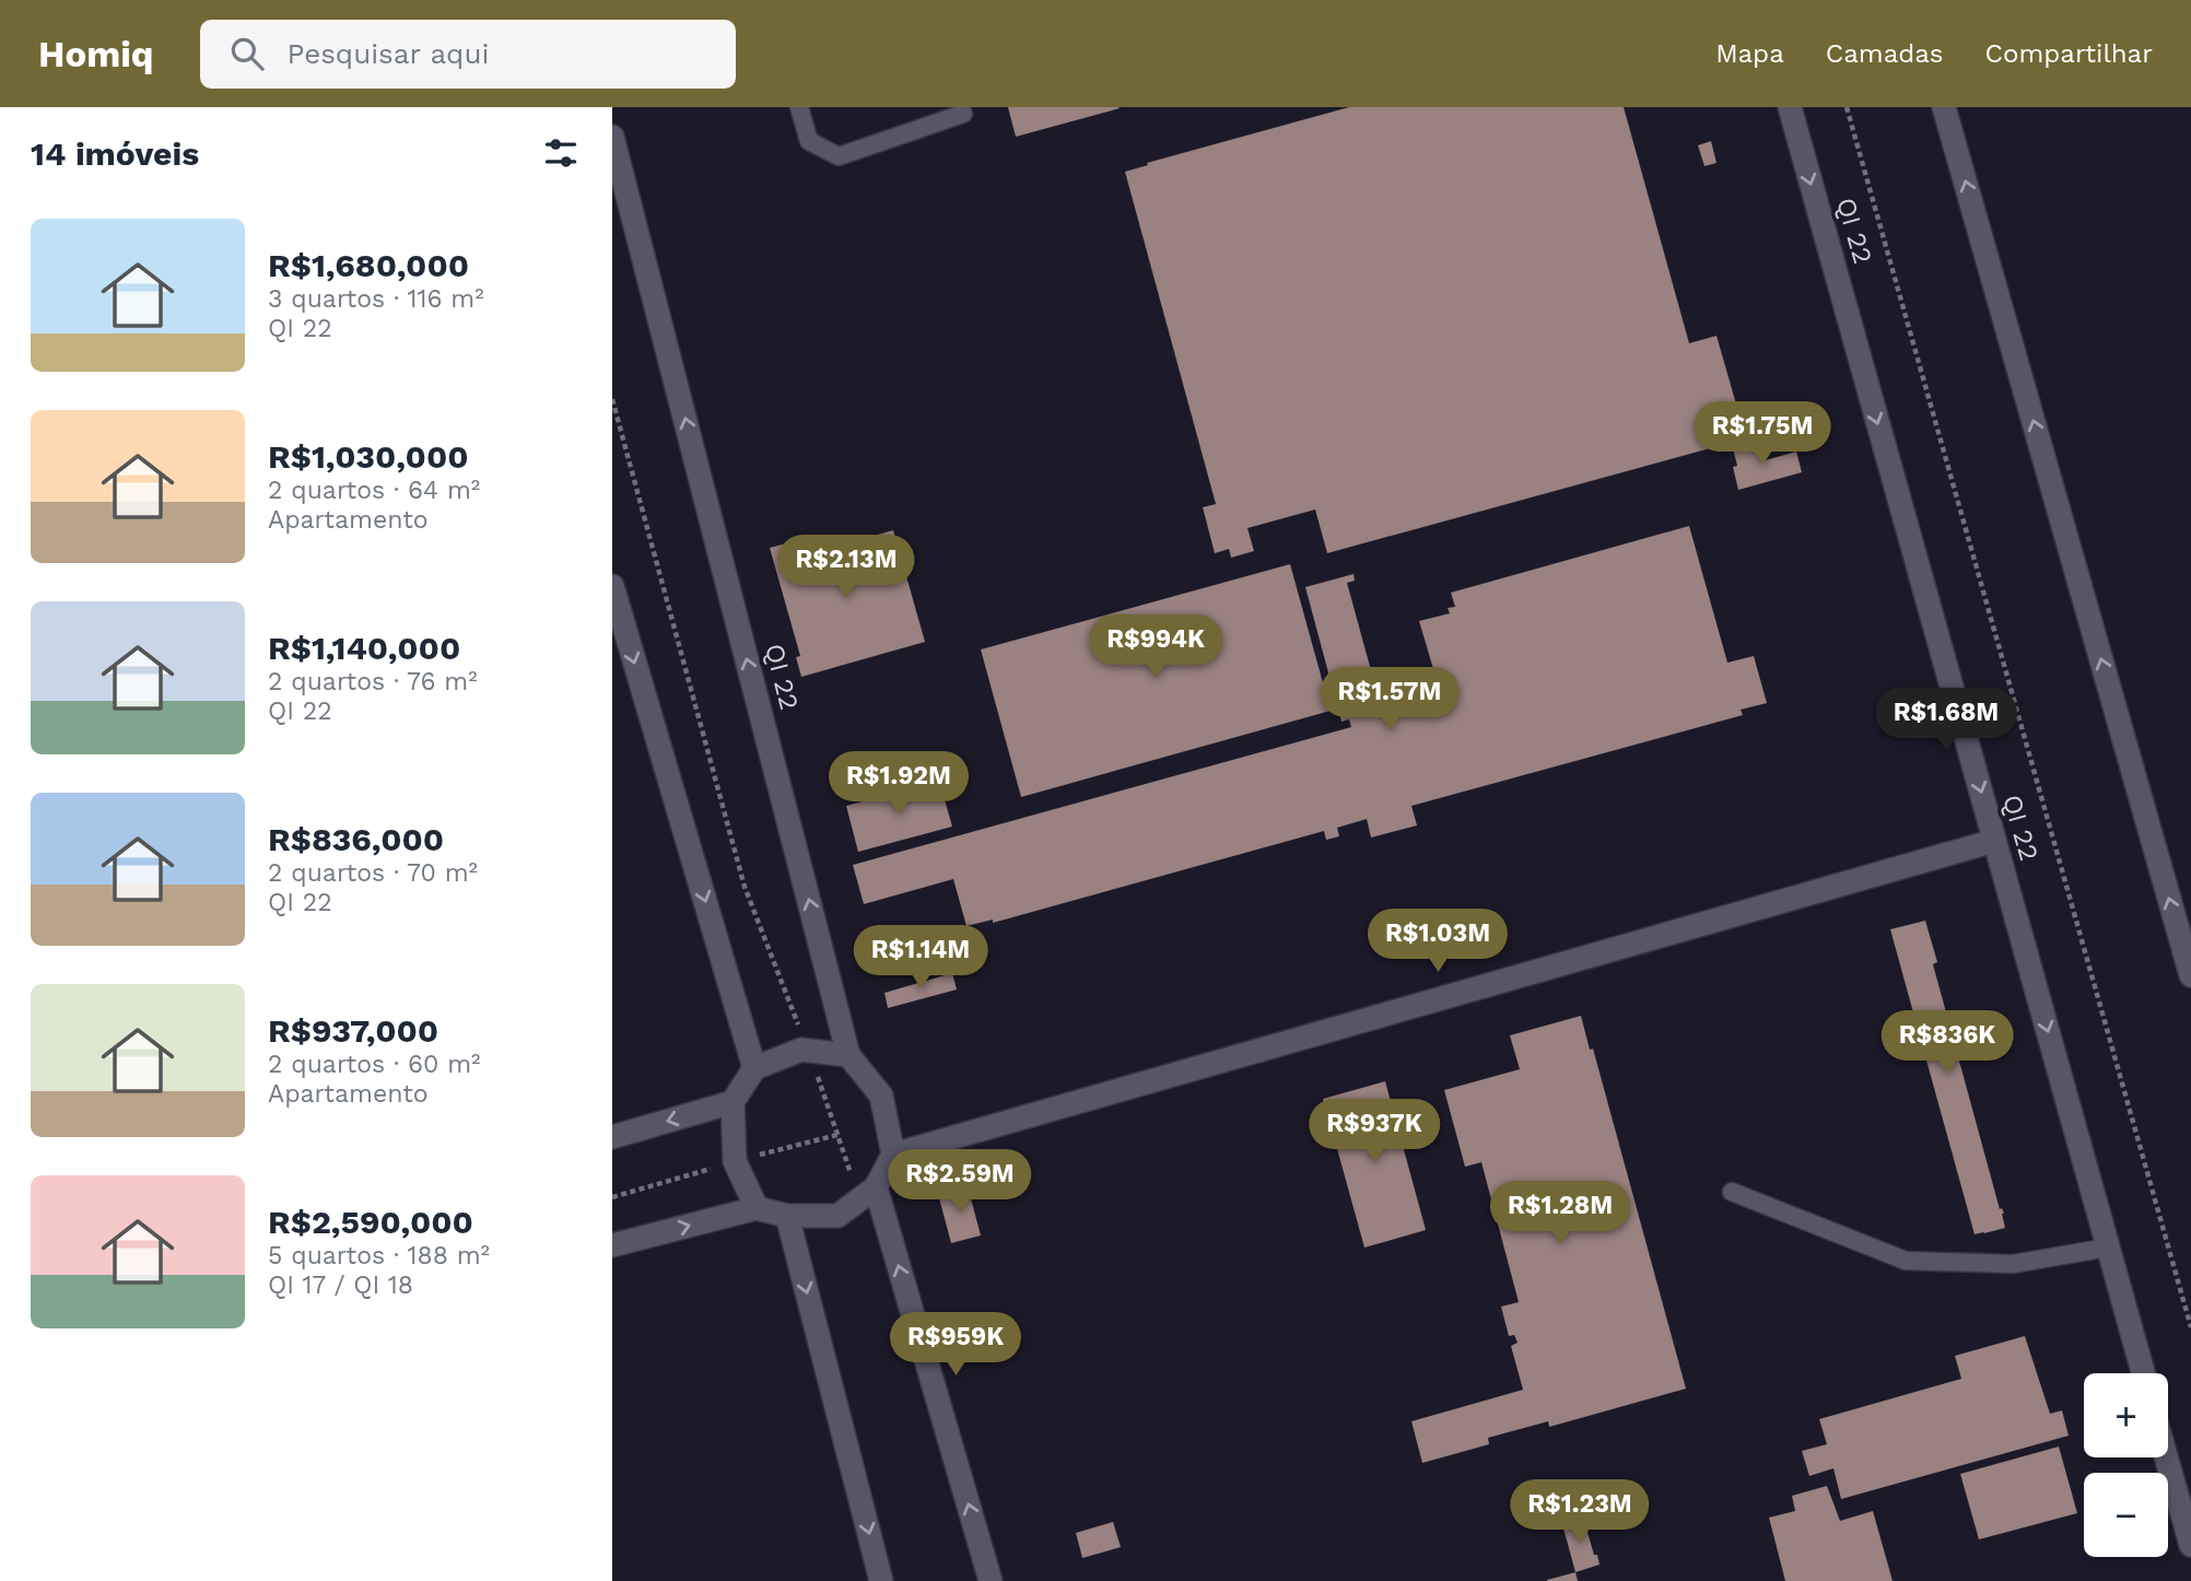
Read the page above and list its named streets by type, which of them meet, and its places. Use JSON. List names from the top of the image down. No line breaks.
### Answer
{"streets":{"street":["QI 22"]},"page":{"header":"Homiq","search":"Pesquisar aqui","nav":["Mapa","Camadas","Compartilhar"],"heading":"14 imóveis","list":[{"name":"R$1,680,000","note":"3 quartos · 116 m² · QI 22"},{"name":"R$1,030,000","note":"2 quartos · 64 m² · Apartamento"},{"name":"R$1,140,000","note":"2 quartos · 76 m² · QI 22"},{"name":"R$836,000","note":"2 quartos · 70 m² · QI 22"},{"name":"R$937,000","note":"2 quartos · 60 m² · Apartamento"},{"name":"R$2,590,000","note":"5 quartos · 188 m² · QI 17 / QI 18"}],"price":["R$1.75M","R$2.13M","R$994K","R$1.57M","R$1.68M","R$1.92M","R$1.03M","R$1.14M","R$836K","R$937K","R$2.59M","R$1.28M","R$959K","R$1.23M"],"map_buttons":["+","−"]}}
